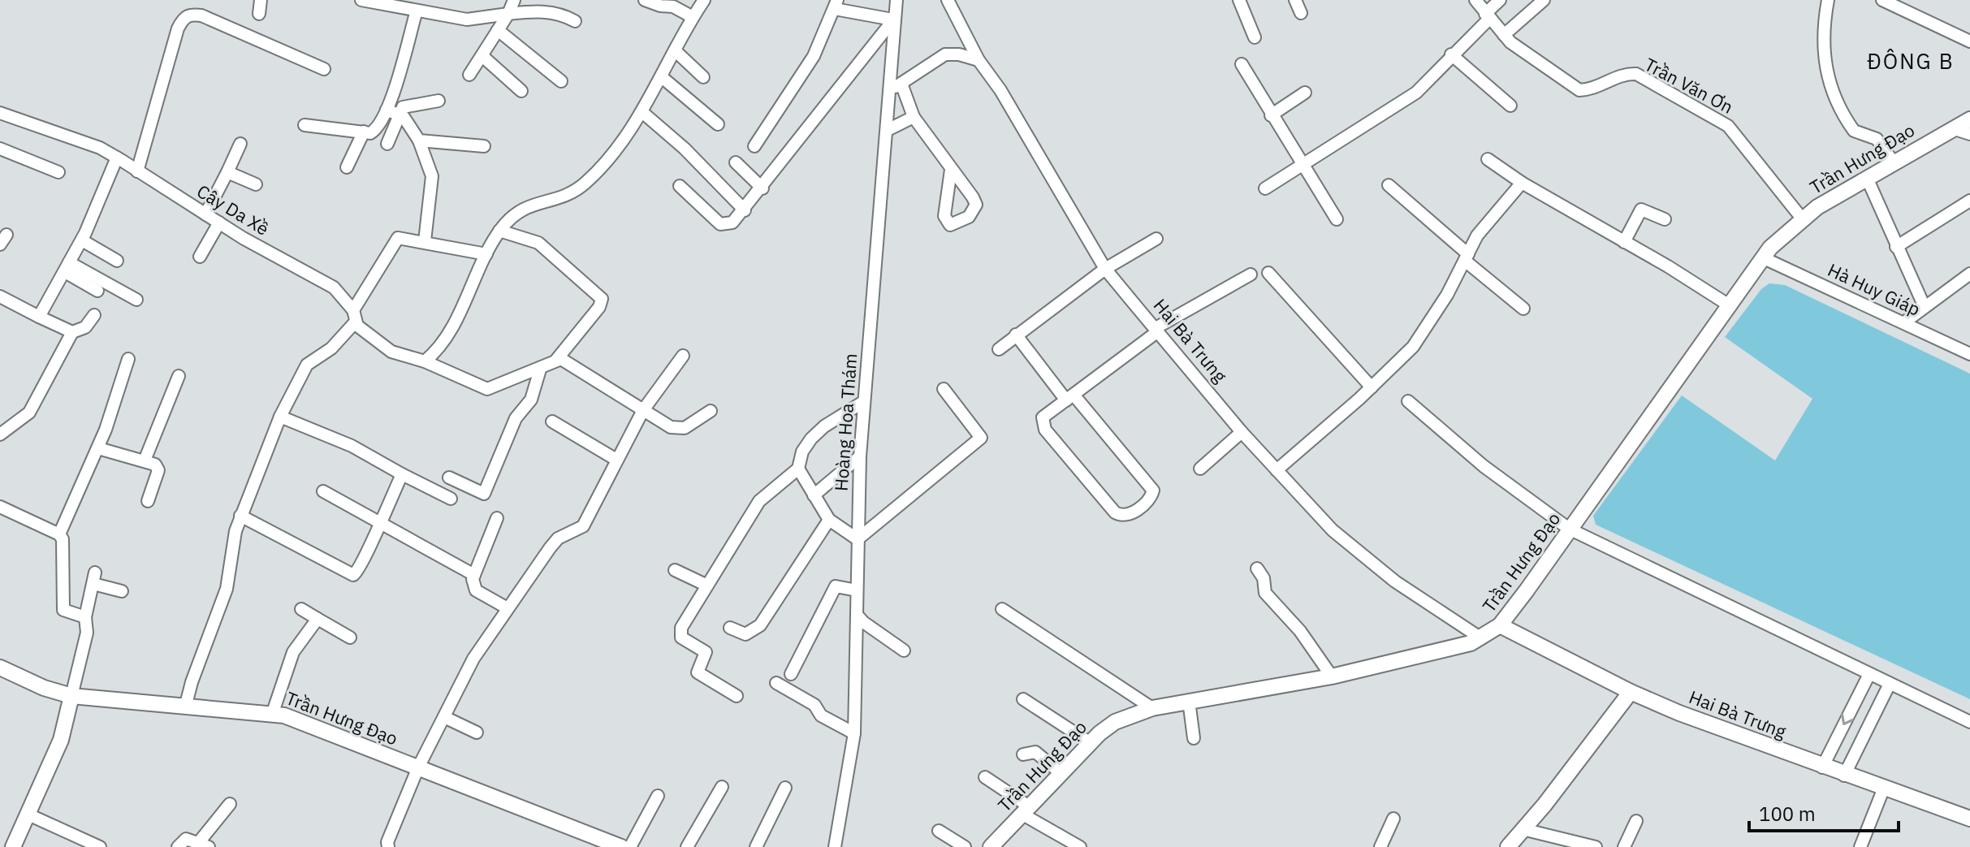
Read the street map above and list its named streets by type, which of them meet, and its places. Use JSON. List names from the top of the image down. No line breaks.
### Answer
{"streets":{"main road":["Trần Hưng Đạo","Hai Bà Trưng"],"street":["Trần Văn Ơn","Cây Da Xề","Hà Huy Giáp","Hoàng Hoa Thám"]},"crossings":[["Trần Văn Ơn","Trần Hưng Đạo"],["Trần Hưng Đạo","Hà Huy Giáp"],["Trần Hưng Đạo","Hai Bà Trưng"]],"districts":["ĐÔNG B"],"scale_bar":"100 m"}
